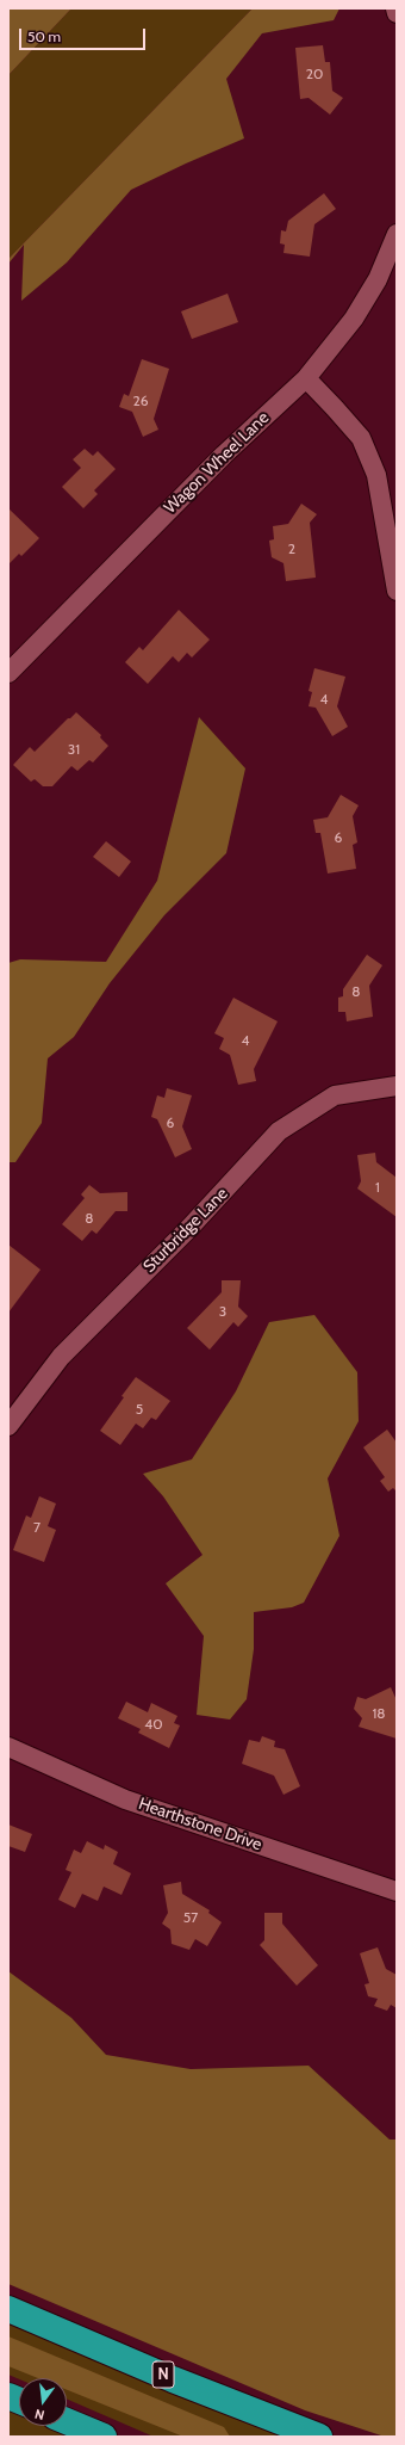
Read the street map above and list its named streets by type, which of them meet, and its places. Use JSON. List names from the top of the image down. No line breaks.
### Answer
{"streets":{"highway":["N"],"street":["Wagon Wheel Lane","Sturbridge Lane","Hearthstone Drive"]},"house_numbers":["20","26","2","4","31","6","8","4","6","1","8","3","5","7","18","40","57"],"scale_bar":"50 m","north":"bottom"}
